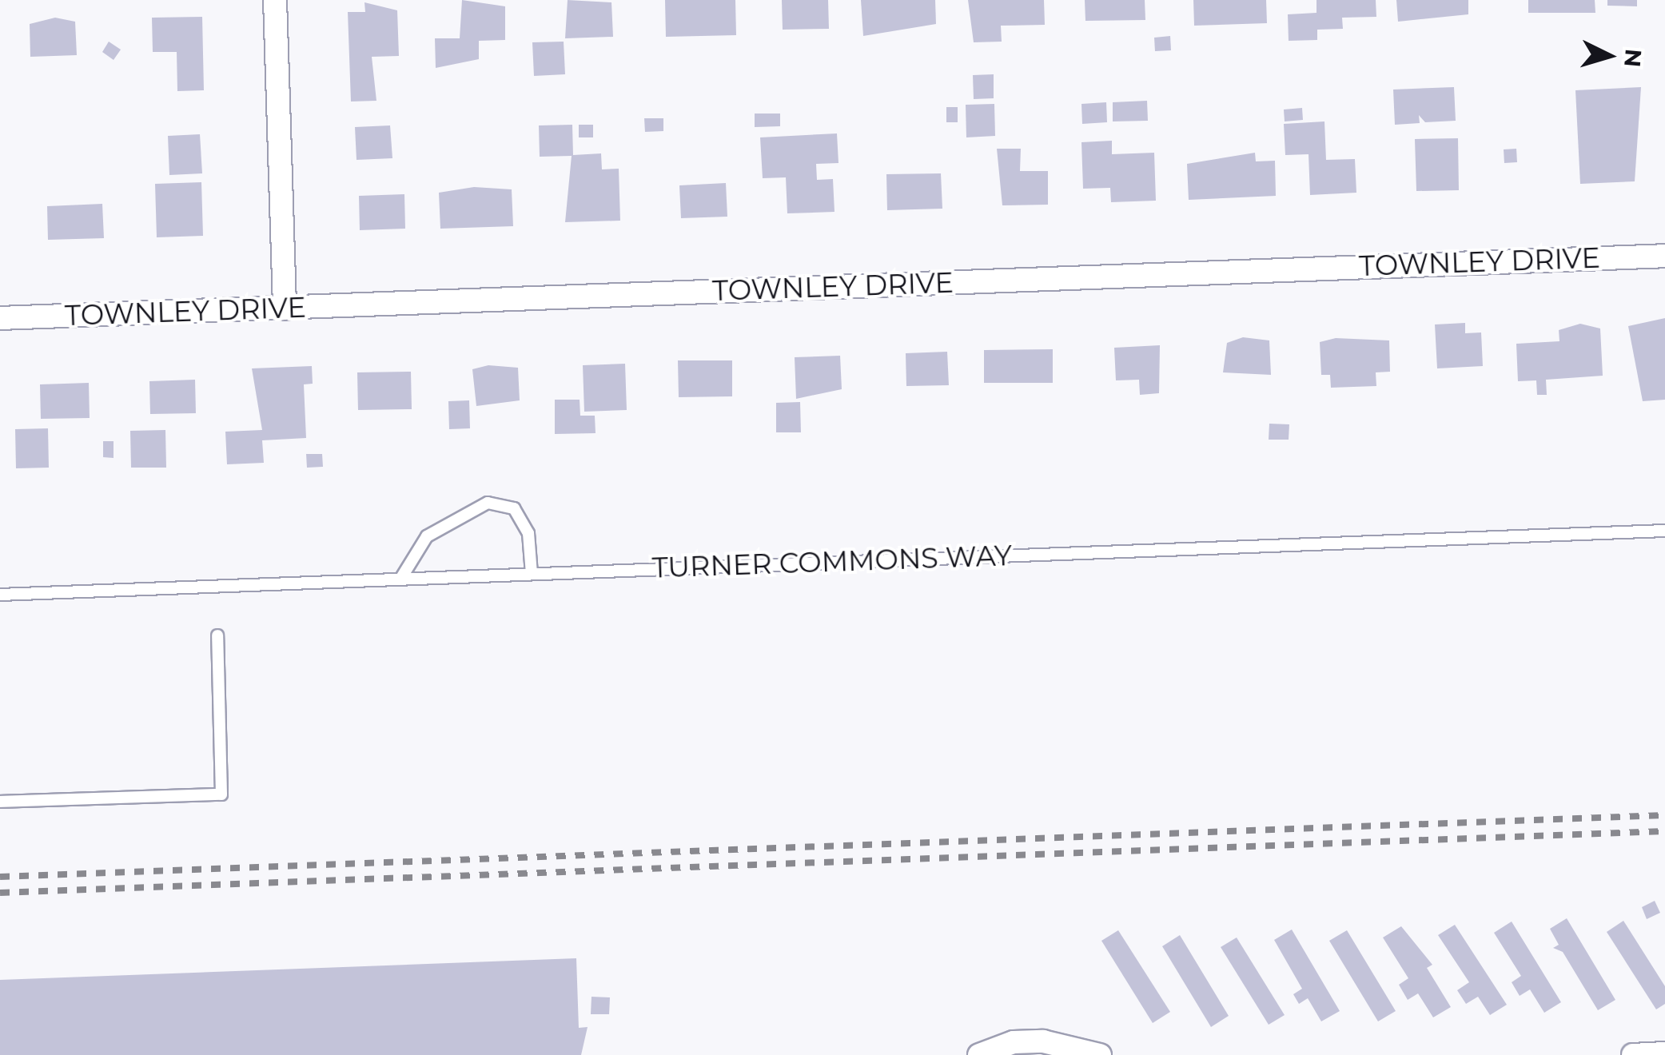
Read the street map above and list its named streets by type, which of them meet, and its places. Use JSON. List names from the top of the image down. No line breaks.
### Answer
{"streets":{"street":["TOWNLEY DRIVE"],"lane":["TURNER COMMONS WAY"]},"north":"right"}
